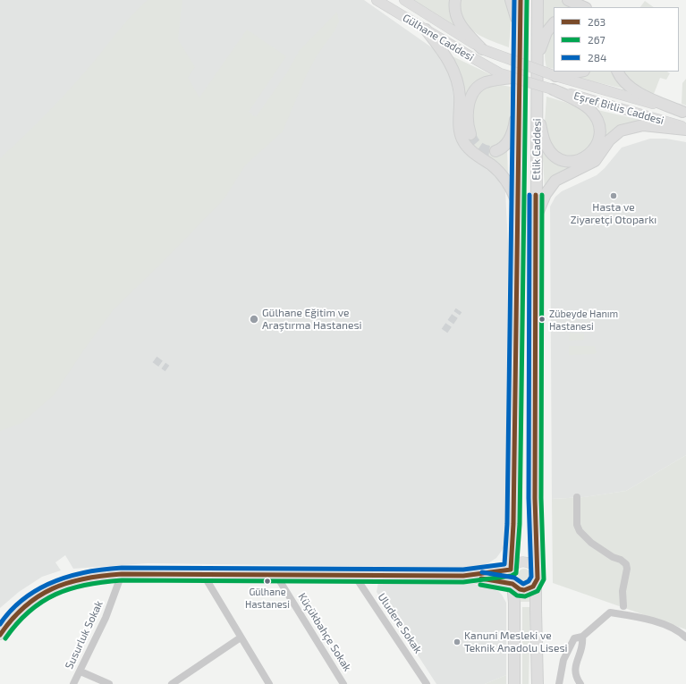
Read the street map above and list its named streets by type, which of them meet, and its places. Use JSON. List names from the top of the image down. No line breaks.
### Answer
{"streets":{"main road":["Gülhane Caddesi","Eşref Bitlis Caddesi","Etlik Caddesi"],"street":["Uludere Sokak","Küçükbahçe Sokak","Susurluk Sokak"]},"crossings":[["Gülhane Caddesi","Eşref Bitlis Caddesi"]],"places":["Hasta ve Ziyaretçi Otoparkı","Gülhane Eğitim ve Araştırma Hastanesi","Zübeyde Hanım Hastanesi","Gülhane Hastanesi","Kanuni Mesleki ve Teknik Anadolu Lisesi"],"lines":["transit line 263","transit line 267","transit line 284"],"legend":["263","267","284"]}
